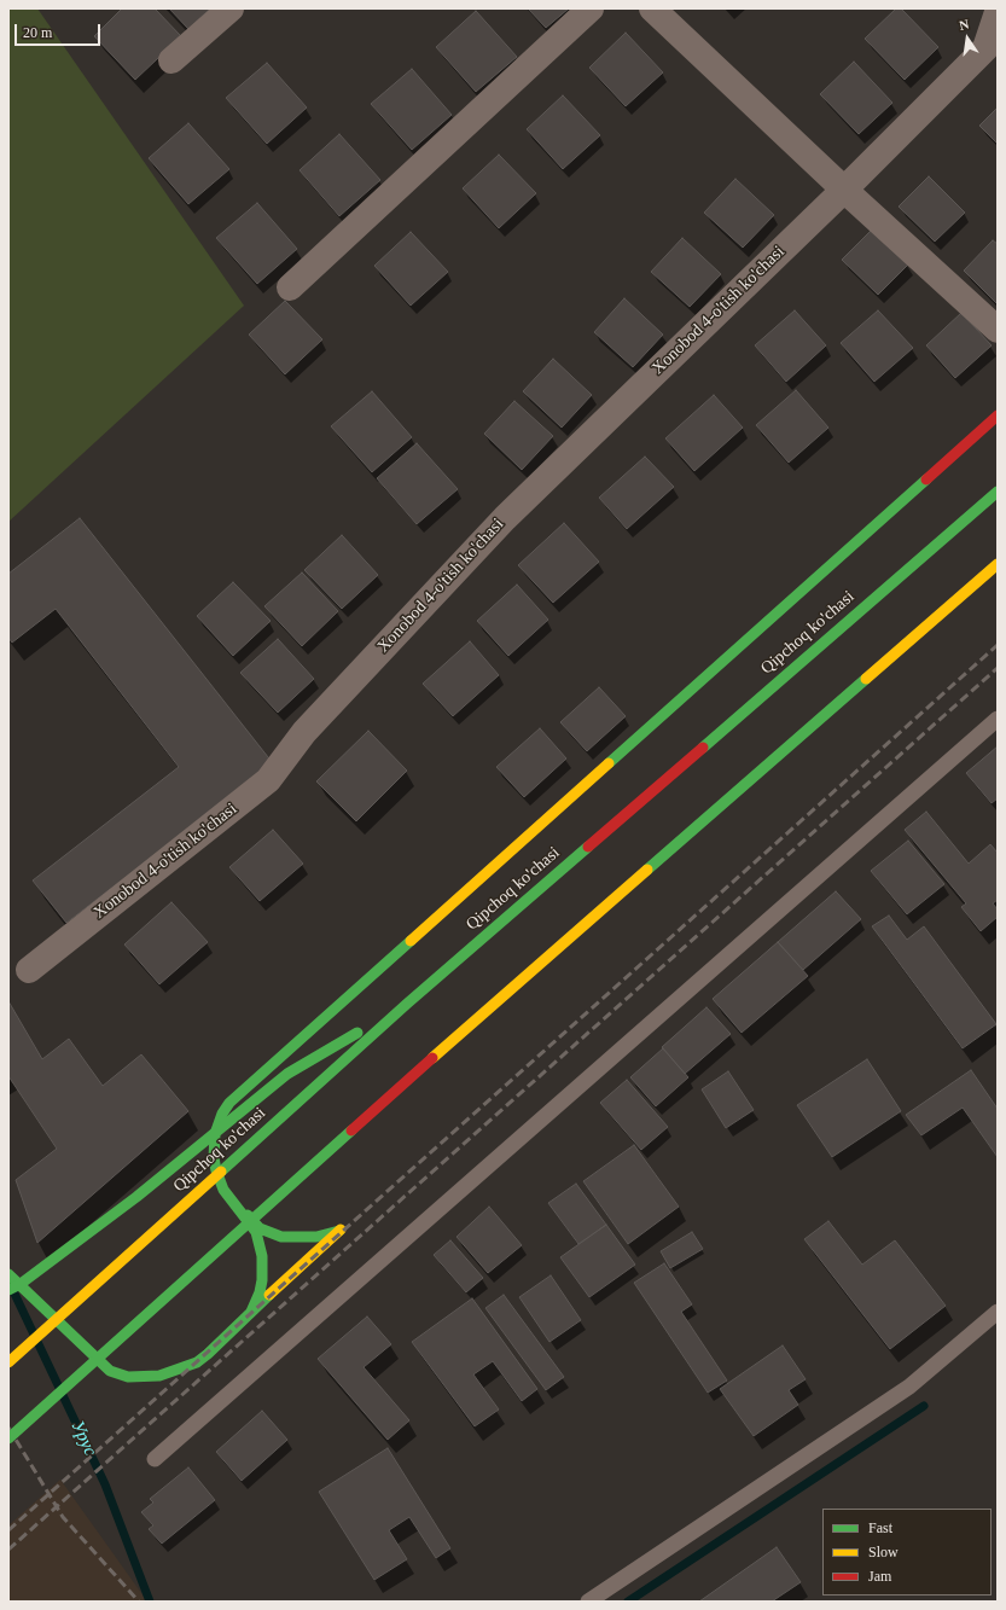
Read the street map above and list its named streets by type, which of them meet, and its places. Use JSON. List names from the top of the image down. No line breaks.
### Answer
{"streets":{"main road":["Qipchoq ko'chasi"],"street":["Xonobod 4-o'tish ko'chasi"]},"water":["Урус"],"legend":["Fast","Slow","Jam"],"scale_bar":"20 m","north":"top"}
